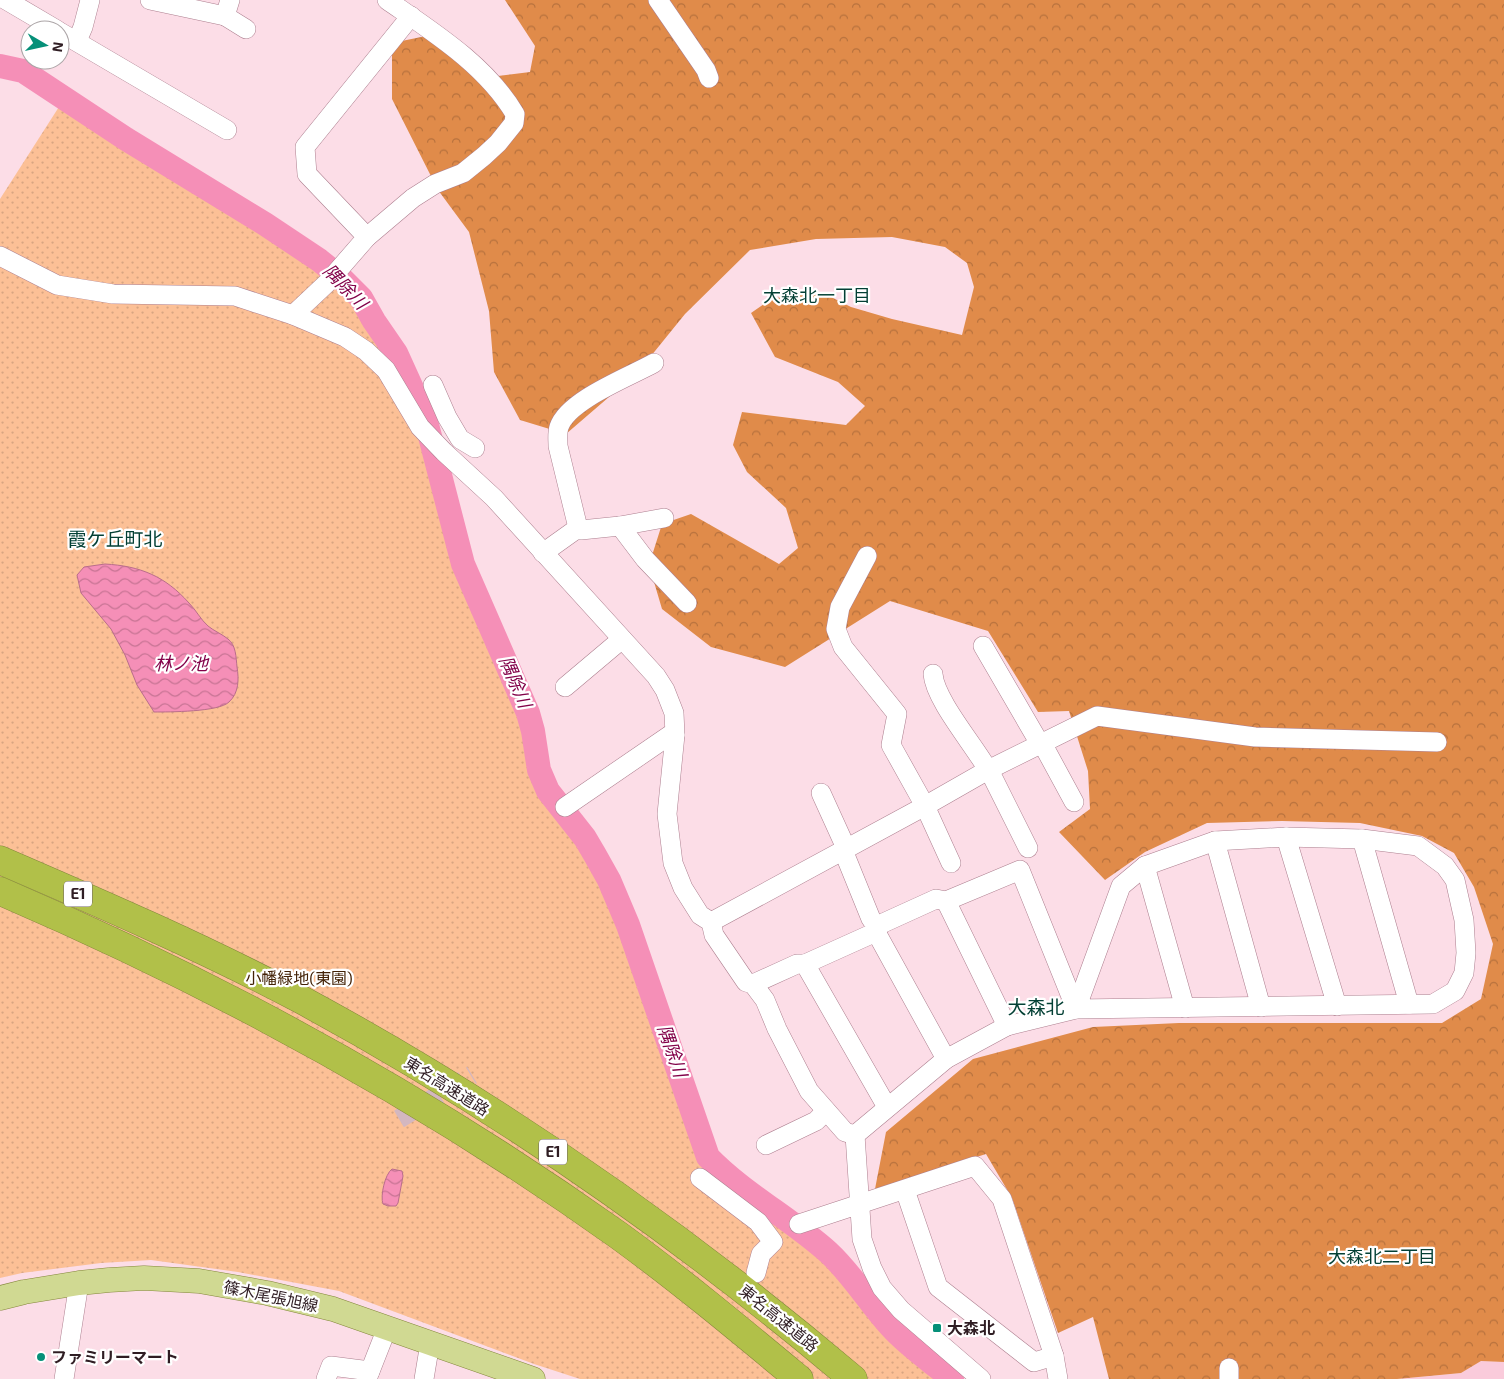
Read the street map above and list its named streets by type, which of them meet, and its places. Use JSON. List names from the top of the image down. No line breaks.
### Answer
{"streets":{"highway":["E1","東名高速道路"],"main road":["篠木尾張旭線"]},"districts":["大森北一丁目","霞ケ丘町北","大森北","大森北二丁目"],"water":["隅除川","林ノ池"],"parks":["小幡緑地(東園)"],"places":{"transit":["大森北"],"other":["ファミリーマート"]},"north":"right"}
